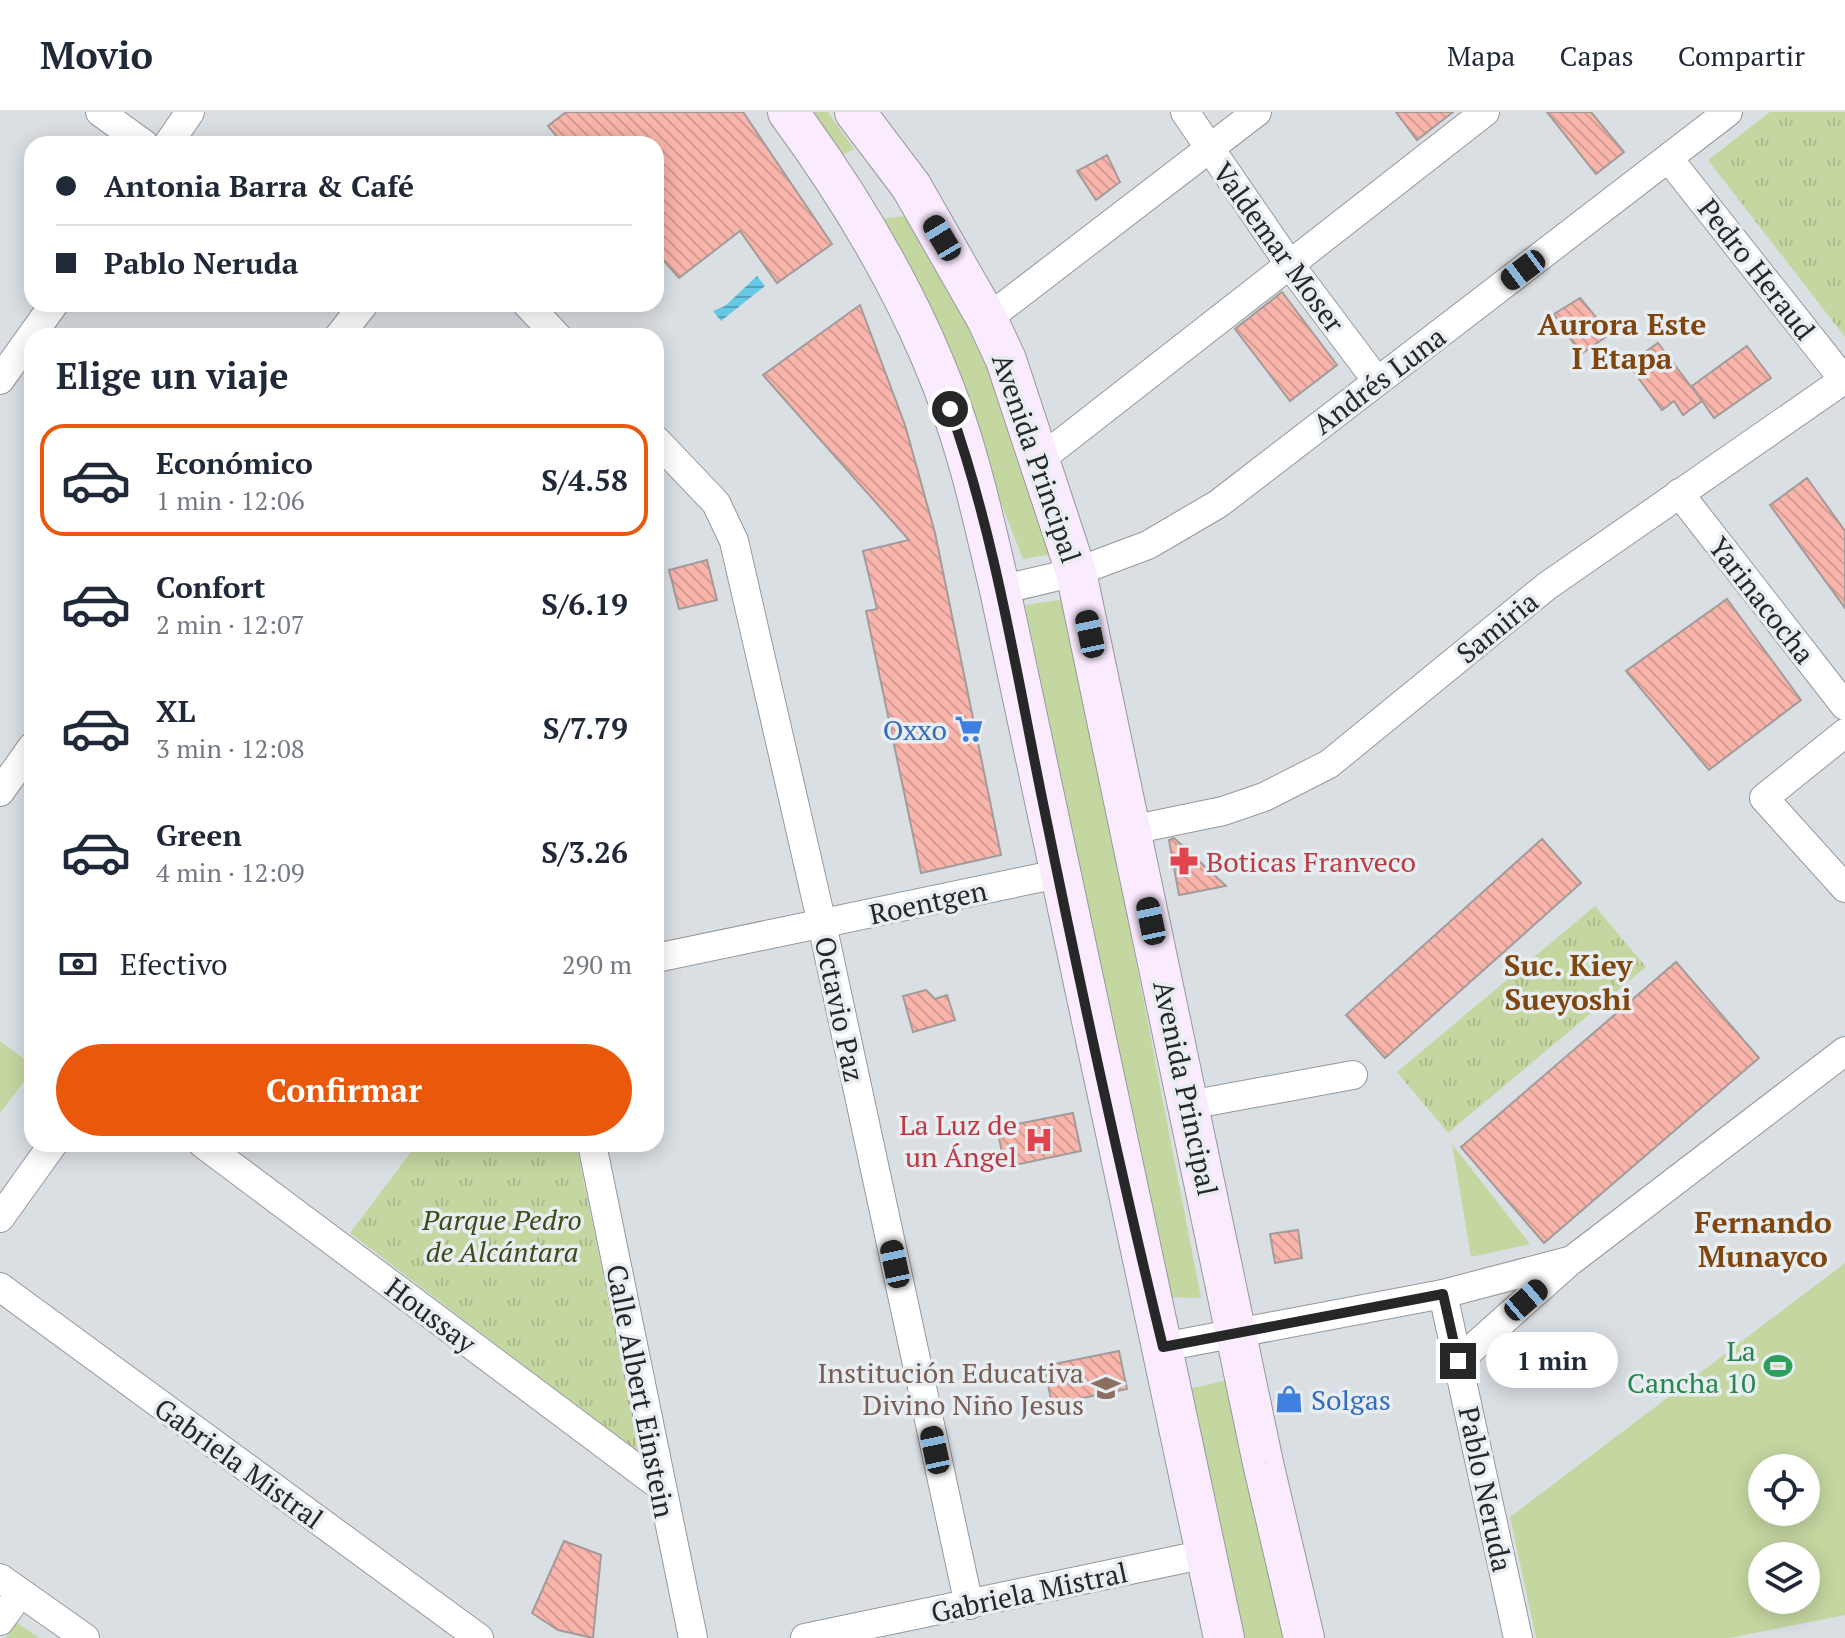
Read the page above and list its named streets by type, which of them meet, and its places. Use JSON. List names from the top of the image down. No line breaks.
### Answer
{"streets":{"main road":["Avenida Principal"],"street":["Valdemar Moser","Pedro Heraud","Andrés Luna","Yarinacocha","Samiria","Roentgen","Octavio Paz","Houssay","Calle Albert Einstein","Gabriela Mistral","Pablo Neruda"]},"crossings":[["Valdemar Moser","Andrés Luna"],["Pedro Heraud","Andrés Luna"],["Pedro Heraud","Samiria"],["Andrés Luna","Avenida Principal"],["Avenida Principal","Samiria"],["Yarinacocha","Samiria"],["Roentgen","Octavio Paz"],["Octavio Paz","Gabriela Mistral"],["Houssay","Calle Albert Einstein"]],"districts":["Aurora Este I Etapa","Suc. Kiey Sueyoshi","Fernando Munayco"],"parks":["Parque Pedro de Alcántara"],"places":{"supermarket":["Oxxo"],"pharmacy":["Boticas Franveco"],"hospital":["La Luz de un Ángel"],"sports":["La Cancha 10"],"school or university":["Institución Educativa Divino Niño Jesus"],"shop":["Solgas"]},"page":{"header":"Movio","nav":["Mapa","Capas","Compartir"],"banner":["Antonia Barra & Café","Pablo Neruda"],"heading":"Elige un viaje","list":[{"name":"Económico","note":"1 min · 12:06","value":"S/4.58"},{"name":"Confort","note":"2 min · 12:07","value":"S/6.19"},{"name":"XL","note":"3 min · 12:08","value":"S/7.79"},{"name":"Green","note":"4 min · 12:09","value":"S/3.26"}],"pay":["Efectivo","290 m"],"buttons":"Confirmar","bubble":"1 min"}}
